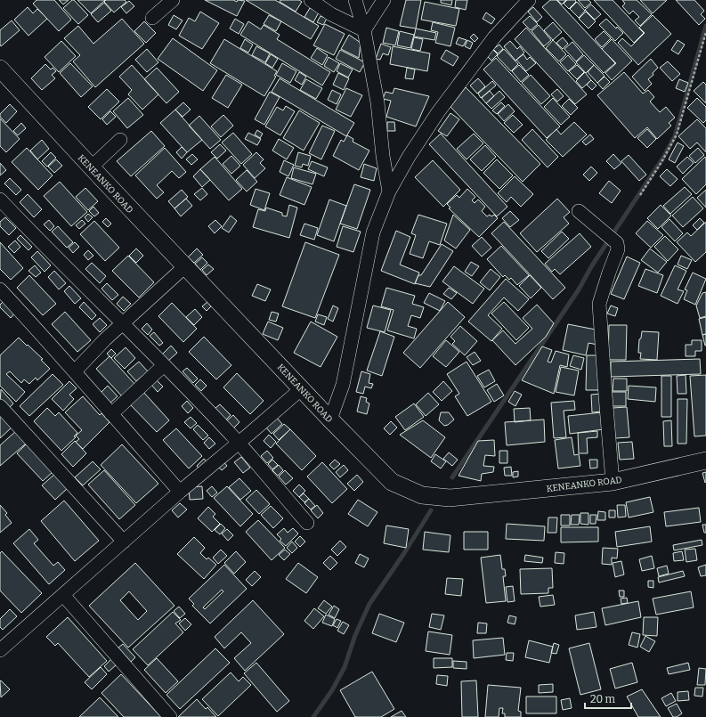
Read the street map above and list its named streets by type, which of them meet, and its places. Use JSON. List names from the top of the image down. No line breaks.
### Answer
{"streets":{"street":["KENEANKO ROAD"]},"scale_bar":"20 m"}
